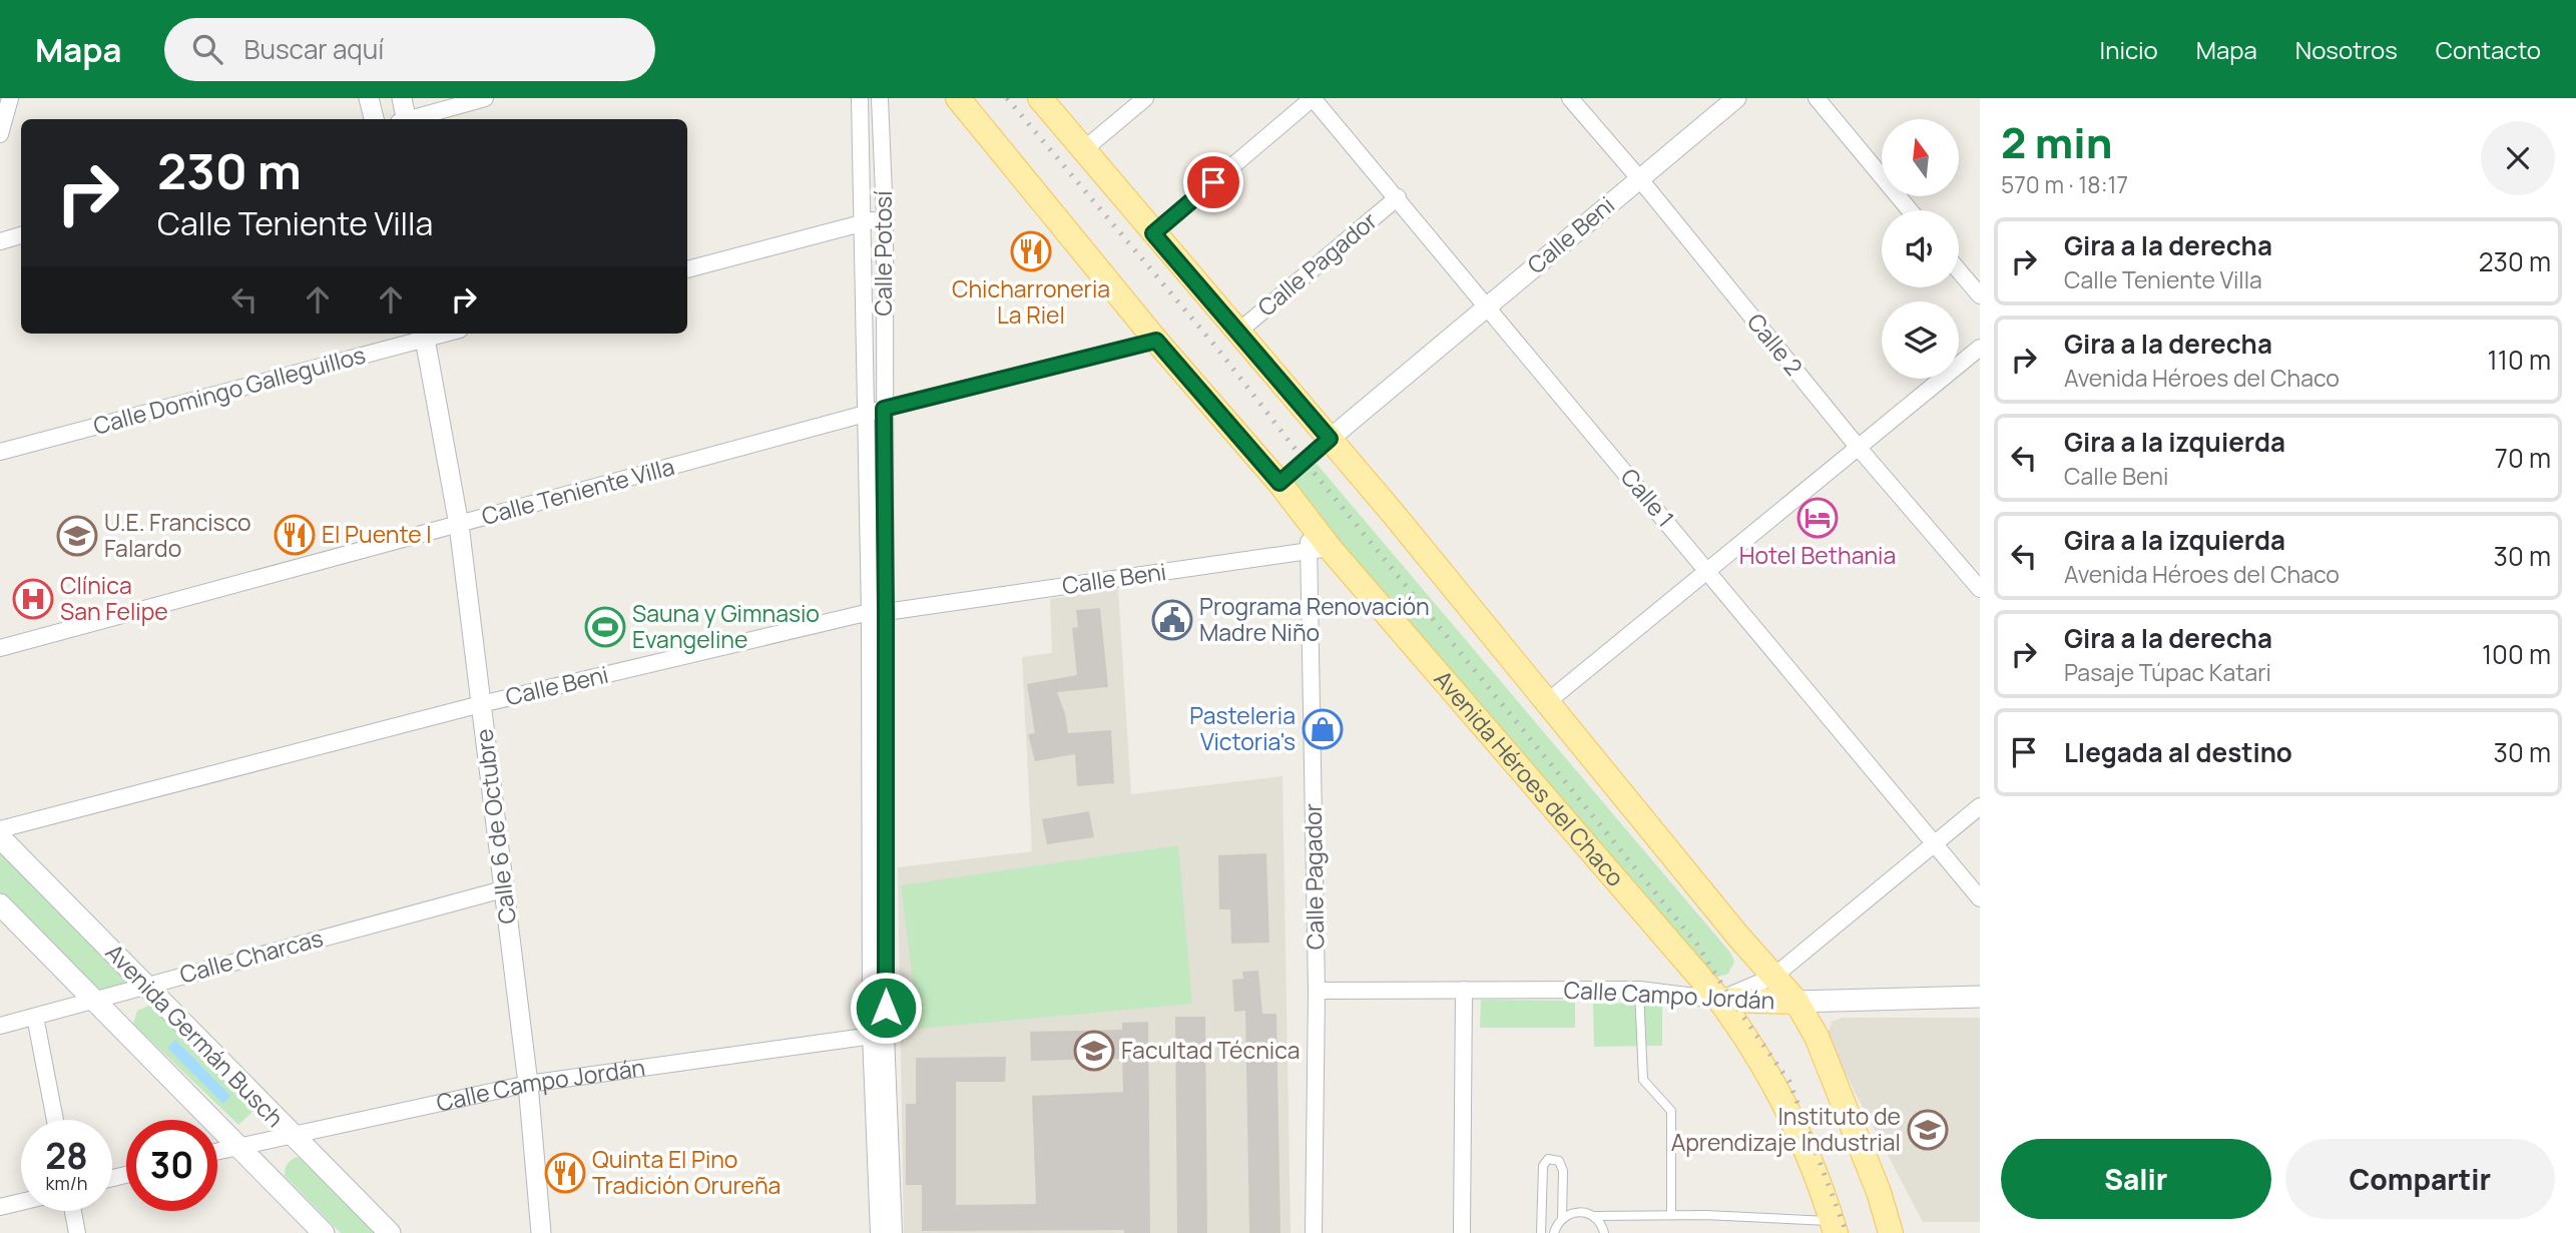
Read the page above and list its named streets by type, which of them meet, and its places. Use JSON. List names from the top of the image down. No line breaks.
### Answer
{"streets":{"main road":["Avenida Héroes del Chaco","Calle Campo Jordán","Avenida Germán Busch"],"street":["Calle Beni","Calle Potosí","Calle Pagador","Calle 2","Calle Domingo Galleguillos","Calle Teniente Villa","Calle 1","Calle 6 de Octubre","Calle Charcas"]},"crossings":[["Calle Beni","Calle Potosí"],["Calle Beni","Calle Pagador"],["Calle Beni","Calle 2"],["Calle Beni","Calle 1"],["Calle Beni","Avenida Héroes del Chaco"],["Calle Beni","Calle 6 de Octubre"],["Calle Potosí","Calle Teniente Villa"],["Calle Pagador","Calle 1"],["Calle Pagador","Avenida Héroes del Chaco"],["Calle Pagador","Calle Campo Jordán"],["Calle Teniente Villa","Avenida Héroes del Chaco"],["Calle Teniente Villa","Calle 6 de Octubre"],["Avenida Héroes del Chaco","Calle Campo Jordán"],["Calle 6 de Octubre","Calle Charcas"],["Calle 6 de Octubre","Calle Campo Jordán"],["Calle Charcas","Avenida Germán Busch"],["Calle Campo Jordán","Avenida Germán Busch"]],"places":{"restaurant":["Chicharroneria La Riel","El Puente I","Quinta El Pino Tradición Orureña"],"hotel":["Hotel Bethania"],"school or university":["U.E. Francisco Falardo","Facultad Técnica","Instituto de Aprendizaje Industrial"],"hospital":["Clínica San Felipe"],"public building":["Programa Renovación Madre Niño"],"sports":["Sauna y Gimnasio Evangeline"],"shop":["Pasteleria Victoria's"]},"north":"top","page":{"header":"Mapa","search":"Buscar aquí","nav":["Inicio","Mapa","Nosotros","Contacto"],"heading":["2 min","570 m · 18:17"],"turn":["230 m","Calle Teniente Villa"],"list":[{"name":"Gira a la derecha","note":"Calle Teniente Villa","value":"230 m"},{"name":"Gira a la derecha","note":"Avenida Héroes del Chaco","value":"110 m"},{"name":"Gira a la izquierda","note":"Calle Beni","value":"70 m"},{"name":"Gira a la izquierda","note":"Avenida Héroes del Chaco","value":"30 m"},{"name":"Gira a la derecha","note":"Pasaje Túpac Katari","value":"100 m"},{"name":"Llegada al destino","value":"30 m"}],"speed":"28 km/h","limit":"30","buttons":["Salir","Compartir"]}}
